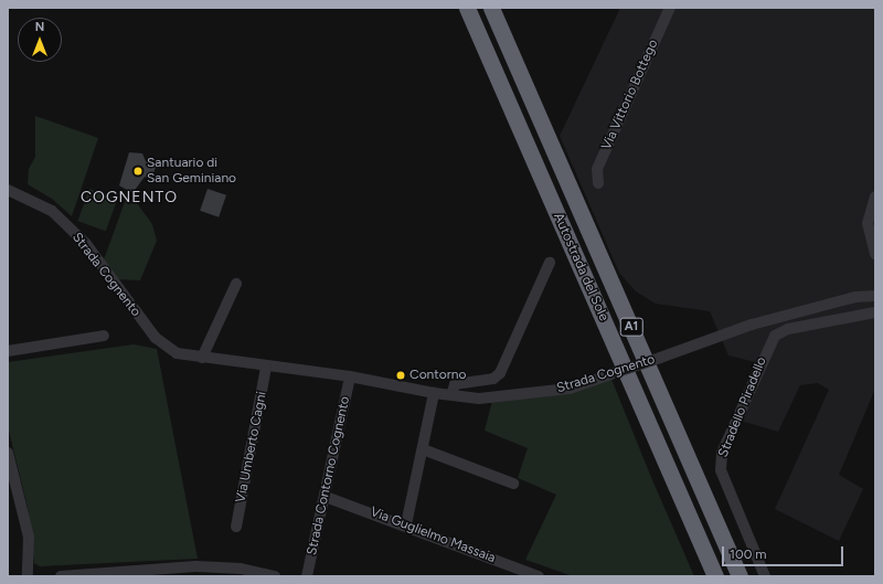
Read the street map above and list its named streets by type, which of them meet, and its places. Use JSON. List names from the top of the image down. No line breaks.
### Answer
{"streets":{"highway":["Autostrada del Sole","A1"],"street":["Via Vittorio Bottego","Strada Cognento","Stradello Piradello","Via Umberto Cagni","Strada Contorno Cognento","Via Guglielmo Massaia"]},"crossings":[["Strada Cognento","Via Umberto Cagni"],["Strada Cognento","Strada Contorno Cognento"],["Strada Contorno Cognento","Via Guglielmo Massaia"]],"districts":["COGNENTO"],"places":["Santuario di San Geminiano","Contorno"],"scale_bar":"100 m","north":"top"}
